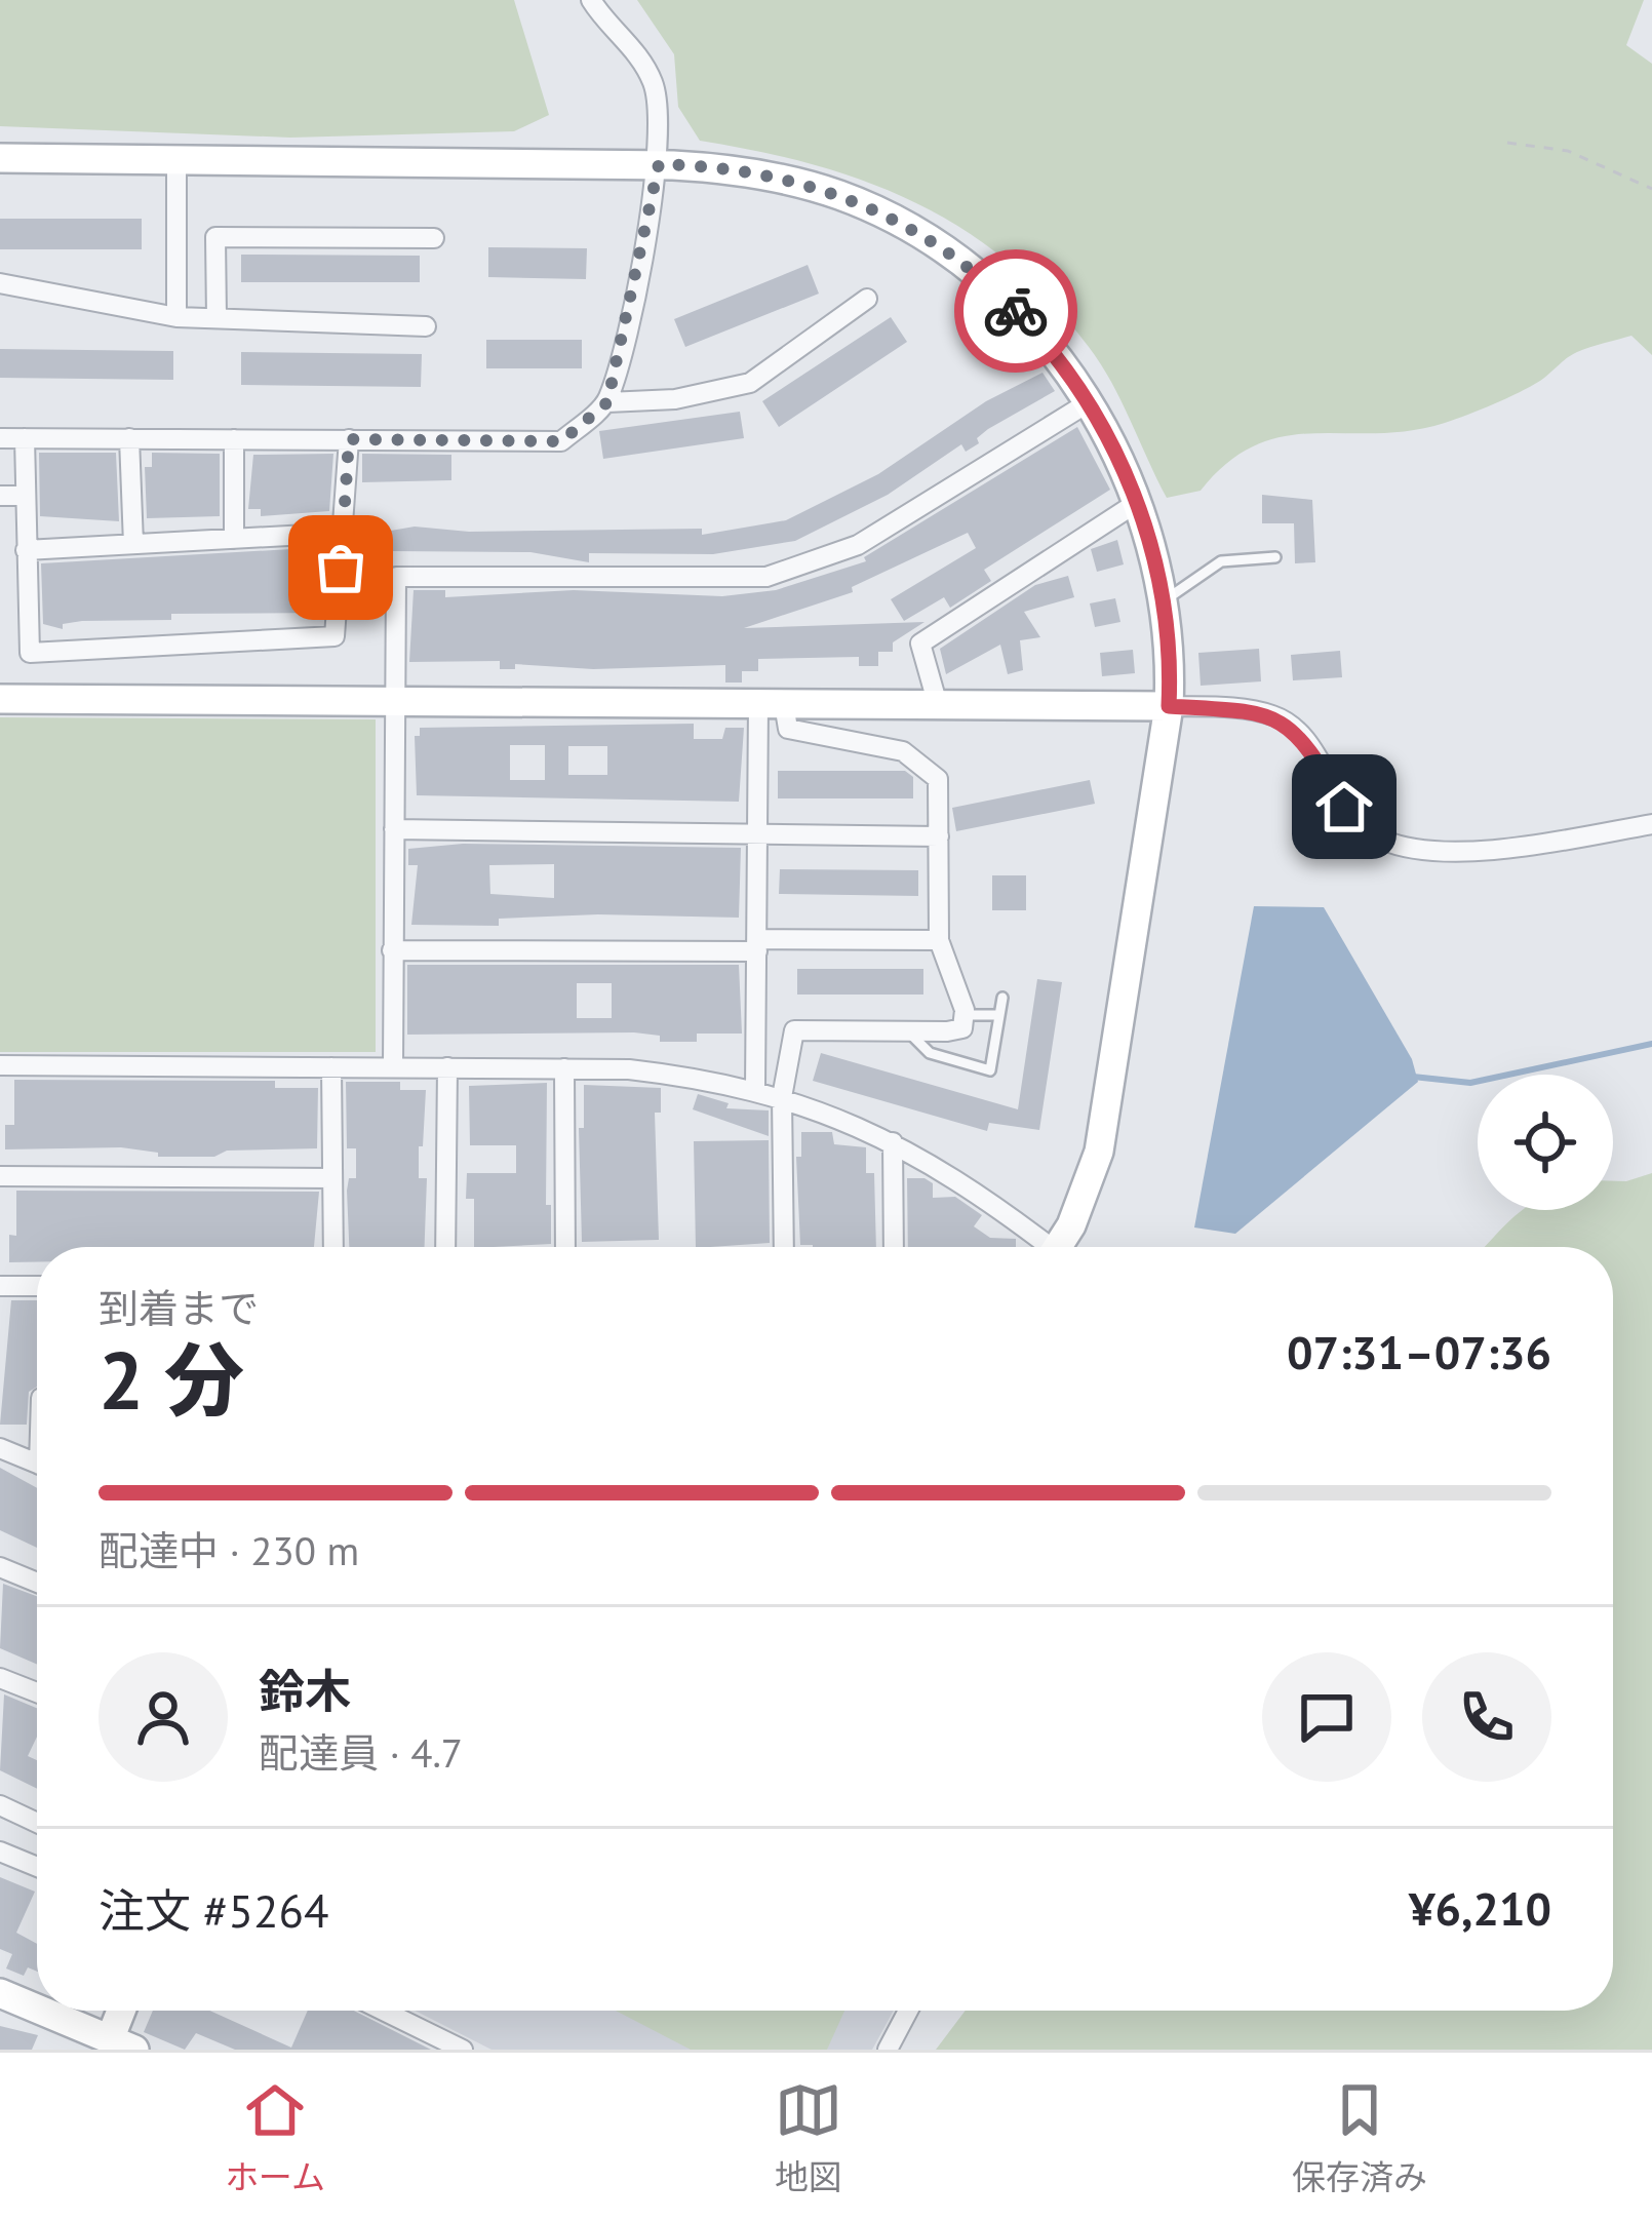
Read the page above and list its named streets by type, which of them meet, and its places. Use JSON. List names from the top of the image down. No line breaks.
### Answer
{"page":{"heading":["2 分","到着まで","07:31–07:36"],"panel":["鈴木","配達員 · 4.7","注文 #5264","¥6,210"],"bar":"配達中 · 230 m","tabs":["ホーム","地図","保存済み"]}}
